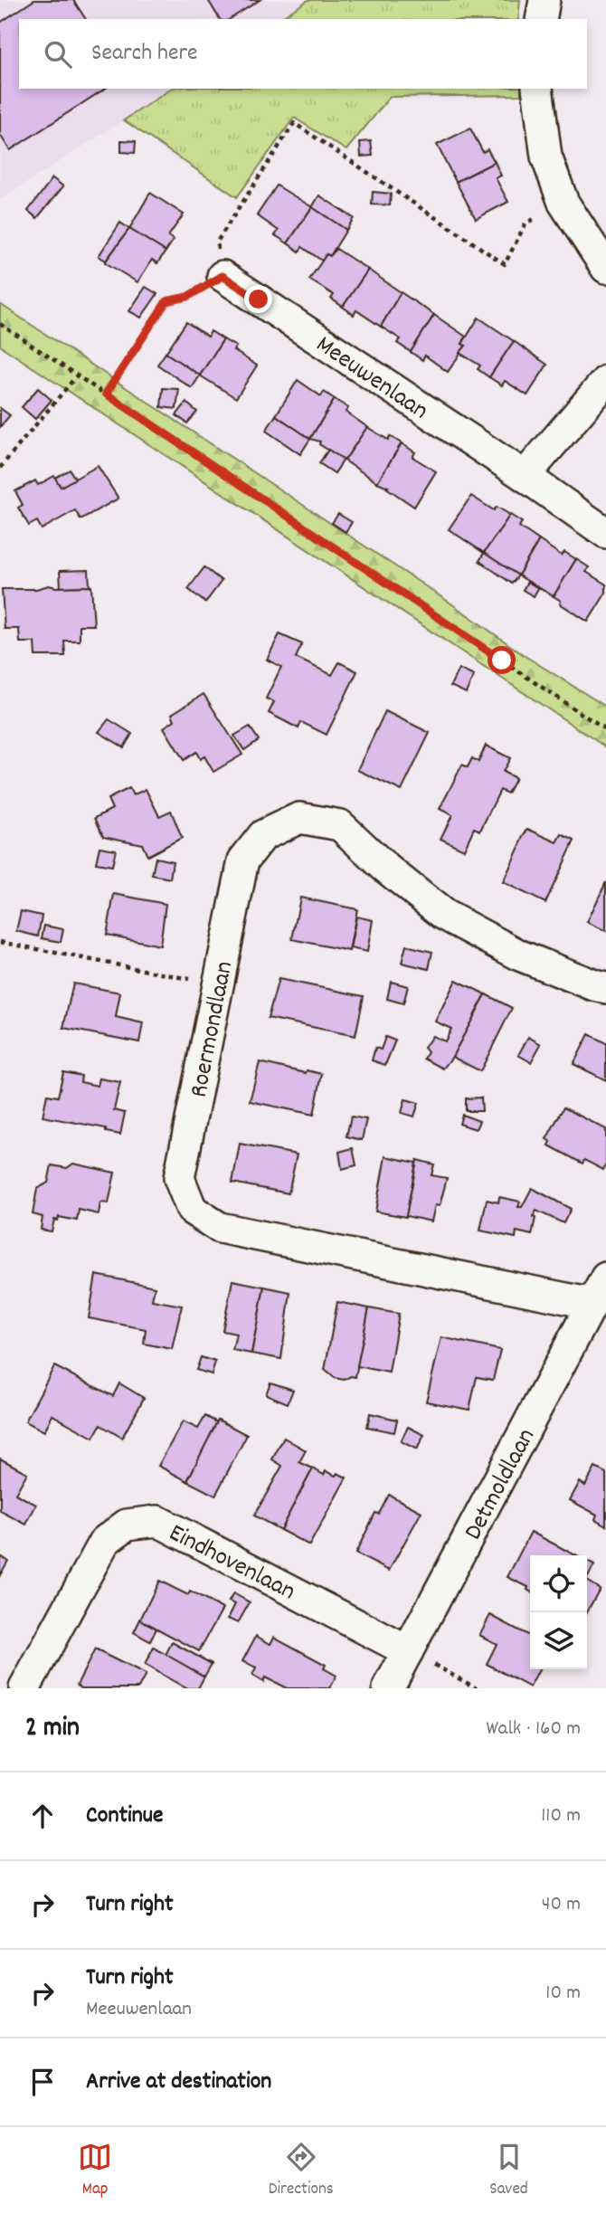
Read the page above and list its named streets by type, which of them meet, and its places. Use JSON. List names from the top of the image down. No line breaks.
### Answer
{"streets":{"street":["Meeuwenlaan","Roermondlaan","Detmoldlaan","Eindhovenlaan"]},"crossings":[["Roermondlaan","Detmoldlaan"],["Detmoldlaan","Eindhovenlaan"]],"page":{"search":"Search here","heading":["2 min","Walk · 160 m"],"list":[["Continue","110 m"],["Turn right","40 m"],["Turn right","Meeuwenlaan","10 m"],"Arrive at destination"],"nav":["Map","Directions","Saved"]}}
